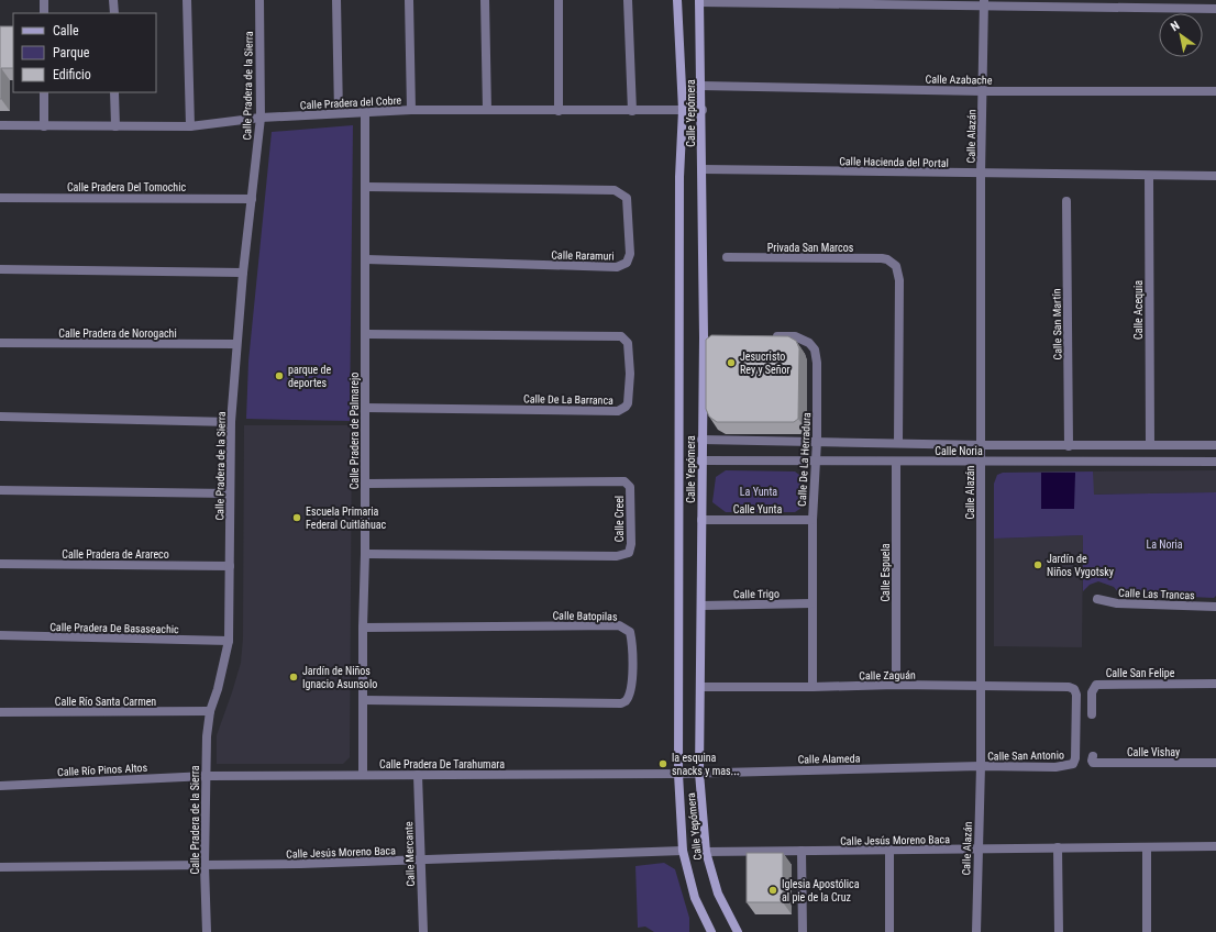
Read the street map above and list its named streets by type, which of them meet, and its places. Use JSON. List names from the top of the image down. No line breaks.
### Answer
{"streets":{"main road":["Calle Yepómera"],"street":["Calle Azabache","Calle Pradera de la Sierra","Calle Pradera del Cobre","Calle Alazán","Calle Hacienda del Portal","Calle Pradera Del Tomochic","Privada San Marcos","Calle Raramuri","Calle Acequia","Calle San Martín","Calle Pradera de Norogachi","Calle De La Barranca","Calle Pradera de Palmarejo","Calle Noria","Calle De La Herradura","Calle Yunta","Calle Creel","Calle Pradera de Arareco","Calle Espuela","Calle Trigo","Calle Las Trancas","Calle Batopilas","Calle Pradera De Basaseachic","Calle San Felipe","Calle Zaguán","Calle Río Santa Carmen","Calle Vishay","Calle San Antonio","Calle Alameda","Calle Pradera De Tarahumara","Calle Río Pinos Altos","Calle Jesús Moreno Baca","Calle Mercante"]},"crossings":[["Calle Azabache","Calle Yepómera"],["Calle Azabache","Calle Alazán"],["Calle Pradera de la Sierra","Calle Pradera del Cobre"],["Calle Pradera de la Sierra","Calle Pradera Del Tomochic"],["Calle Pradera de la Sierra","Calle Pradera de Norogachi"],["Calle Pradera de la Sierra","Calle Pradera de Arareco"],["Calle Pradera de la Sierra","Calle Pradera De Basaseachic"],["Calle Pradera de la Sierra","Calle Río Santa Carmen"],["Calle Pradera de la Sierra","Calle Pradera De Tarahumara"],["Calle Pradera de la Sierra","Calle Río Pinos Altos"],["Calle Pradera de la Sierra","Calle Jesús Moreno Baca"],["Calle Pradera del Cobre","Calle Yepómera"],["Calle Pradera del Cobre","Calle Pradera de Palmarejo"],["Calle Yepómera","Calle Hacienda del Portal"],["Calle Yepómera","Calle Noria"],["Calle Yepómera","Calle Yunta"],["Calle Yepómera","Calle Trigo"],["Calle Yepómera","Calle Zaguán"],["Calle Yepómera","Calle Alameda"],["Calle Yepómera","Calle Pradera De Tarahumara"],["Calle Yepómera","Calle Jesús Moreno Baca"],["Calle Alazán","Calle Hacienda del Portal"],["Calle Alazán","Calle Noria"],["Calle Alazán","Calle Zaguán"],["Calle Alazán","Calle San Antonio"],["Calle Alazán","Calle Alameda"],["Calle Alazán","Calle Jesús Moreno Baca"],["Calle Hacienda del Portal","Calle Acequia"],["Privada San Marcos","Calle Noria"],["Calle Raramuri","Calle Pradera de Palmarejo"],["Calle Acequia","Calle Noria"],["Calle San Martín","Calle Noria"],["Calle De La Barranca","Calle Pradera de Palmarejo"],["Calle Pradera de Palmarejo","Calle Creel"],["Calle Pradera de Palmarejo","Calle Batopilas"],["Calle Pradera de Palmarejo","Calle Pradera De Tarahumara"],["Calle Noria","Calle De La Herradura"],["Calle Noria","Calle Espuela"],["Calle De La Herradura","Calle Yunta"],["Calle De La Herradura","Calle Trigo"],["Calle De La Herradura","Calle Zaguán"],["Calle Espuela","Calle Zaguán"],["Calle Zaguán","Calle San Antonio"],["Calle San Antonio","Calle Alameda"],["Calle Alameda","Calle Pradera De Tarahumara"],["Calle Pradera De Tarahumara","Calle Río Pinos Altos"],["Calle Pradera De Tarahumara","Calle Mercante"],["Calle Jesús Moreno Baca","Calle Mercante"]],"parks":["La Yunta","La Noria"],"places":["Jesucristo Rey y Señor","parque de deportes","Escuela Primaria Federal Cuitláhuac","Jardín de Niños Vygotsky","Jardín de Niños Ignacio Asunsolo","la esquina snacks y mas...","Iglesia Apostólica al pie de la Cruz"],"legend":["Calle","Parque","Edificio"],"north":"top left"}
